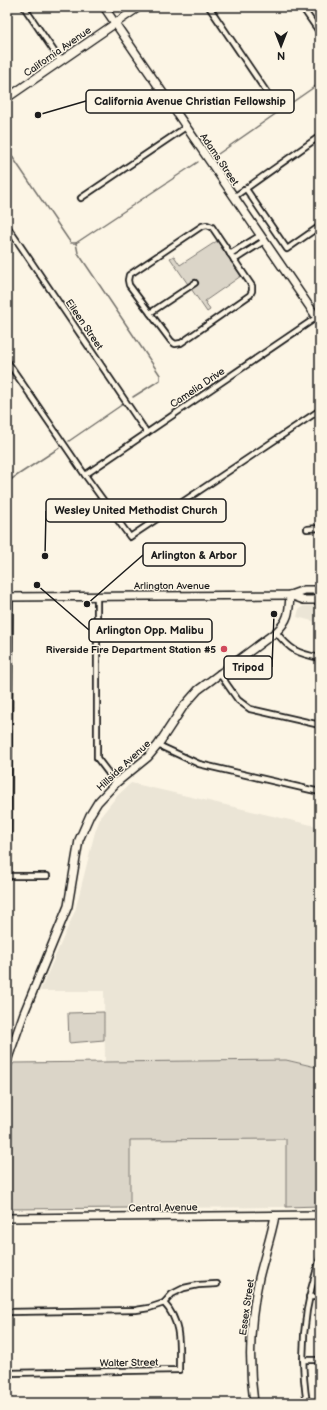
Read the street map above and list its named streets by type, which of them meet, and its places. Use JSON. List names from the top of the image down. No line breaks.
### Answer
{"streets":{"main road":["California Avenue","Adams Street","Arlington Avenue","Hillside Avenue","Central Avenue","Essex Street"],"street":["Eileen Street","Camelia Drive","Walter Street"]},"crossings":[["California Avenue","Adams Street"],["Adams Street","Camelia Drive"],["Eileen Street","Camelia Drive"],["Arlington Avenue","Hillside Avenue"],["Central Avenue","Essex Street"]],"places":["California Avenue Christian Fellowship","Wesley United Methodist Church","Arlington Opp. Malibu","Arlington & Arbor","Tripod","Riverside Fire Department Station #5"],"north":"bottom"}
